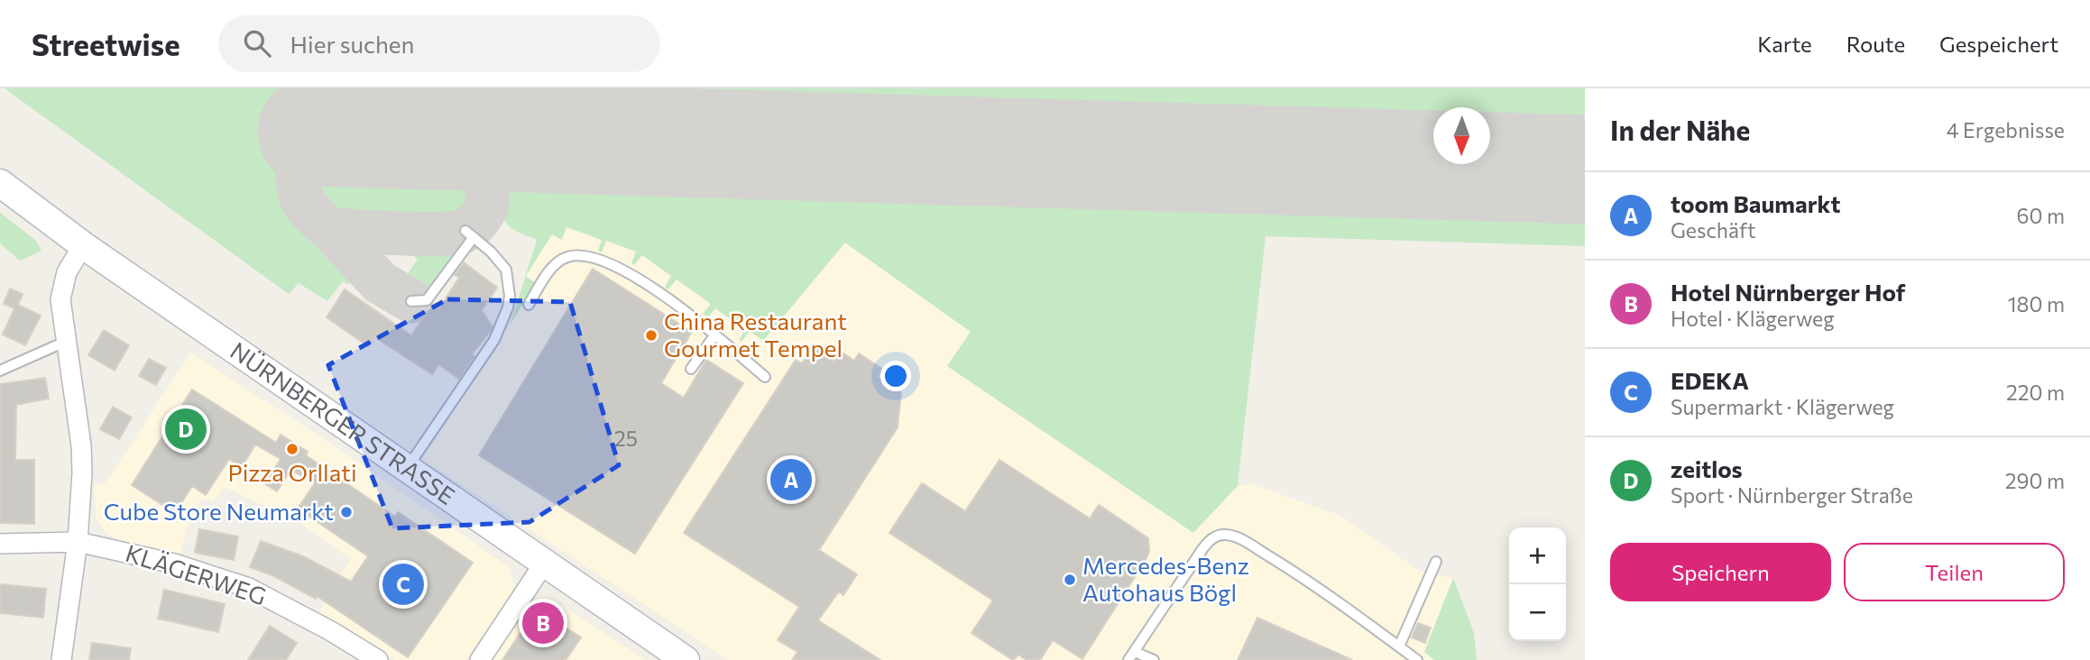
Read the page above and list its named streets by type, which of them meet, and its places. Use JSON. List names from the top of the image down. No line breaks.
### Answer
{"streets":{"main road":["NÜRNBERGER STRASSE"],"street":["KLÄGERWEG"]},"places":["China Restaurant Gourmet Tempel","Pizza Orllati","Cube Store Neumarkt","Mercedes-Benz Autohaus Bögl"],"house_numbers":["25"],"north":"bottom","page":{"header":"Streetwise","search":"Hier suchen","nav":["Karte","Route","Gespeichert"],"heading":["In der Nähe","4 Ergebnisse"],"list":[{"mark":"A","name":"toom Baumarkt","note":"Geschäft","value":"60 m"},{"mark":"B","name":"Hotel Nürnberger Hof","note":"Hotel · Klägerweg","value":"180 m"},{"mark":"C","name":"EDEKA","note":"Supermarkt · Klägerweg","value":"220 m"},{"mark":"D","name":"zeitlos","note":"Sport · Nürnberger Straße","value":"290 m"}],"pins":["D","A","C","B"],"buttons":["Speichern","Teilen"],"map_buttons":["+","−"]}}
